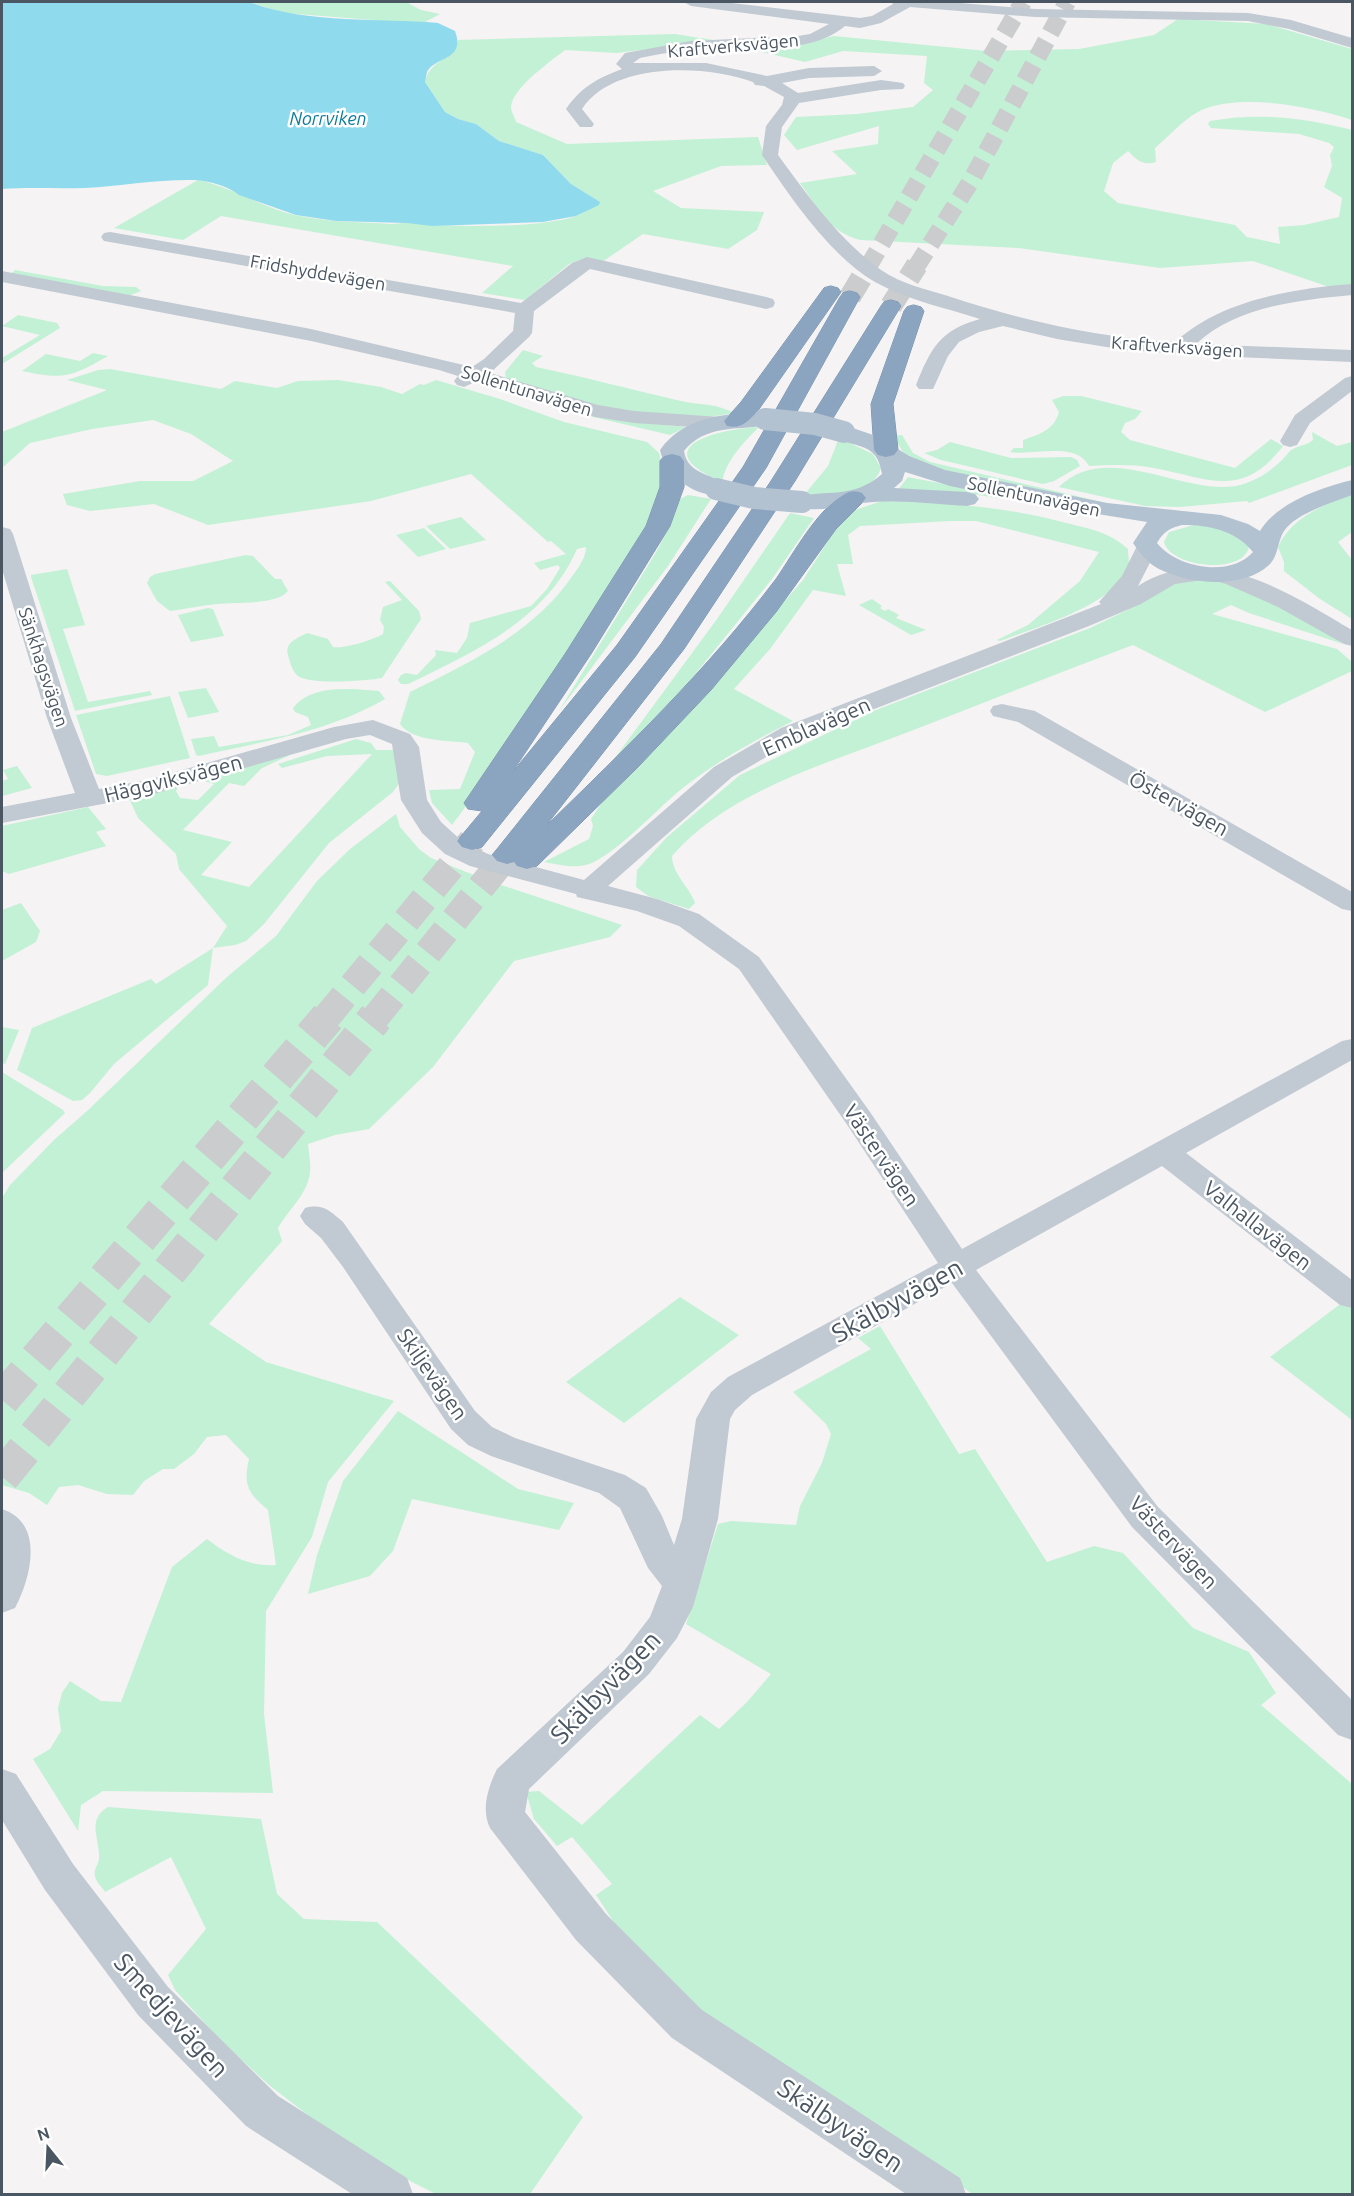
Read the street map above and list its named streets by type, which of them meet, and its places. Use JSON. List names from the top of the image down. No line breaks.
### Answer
{"streets":{"main road":["Sollentunavägen"],"street":["Kraftverksvägen","Fridshyddevägen","Sänkhagsvägen","Emblavägen","Häggviksvägen","Östervägen","Västervägen","Valhallavägen","Skälbyvägen","Skiljevägen","Smedjevägen"]},"crossings":[["Sollentunavägen","Emblavägen"],["Sänkhagsvägen","Häggviksvägen"],["Emblavägen","Västervägen"],["Häggviksvägen","Västervägen"],["Västervägen","Skälbyvägen"],["Valhallavägen","Skälbyvägen"],["Skälbyvägen","Skiljevägen"]],"water":["Norrviken"],"north":"top"}
